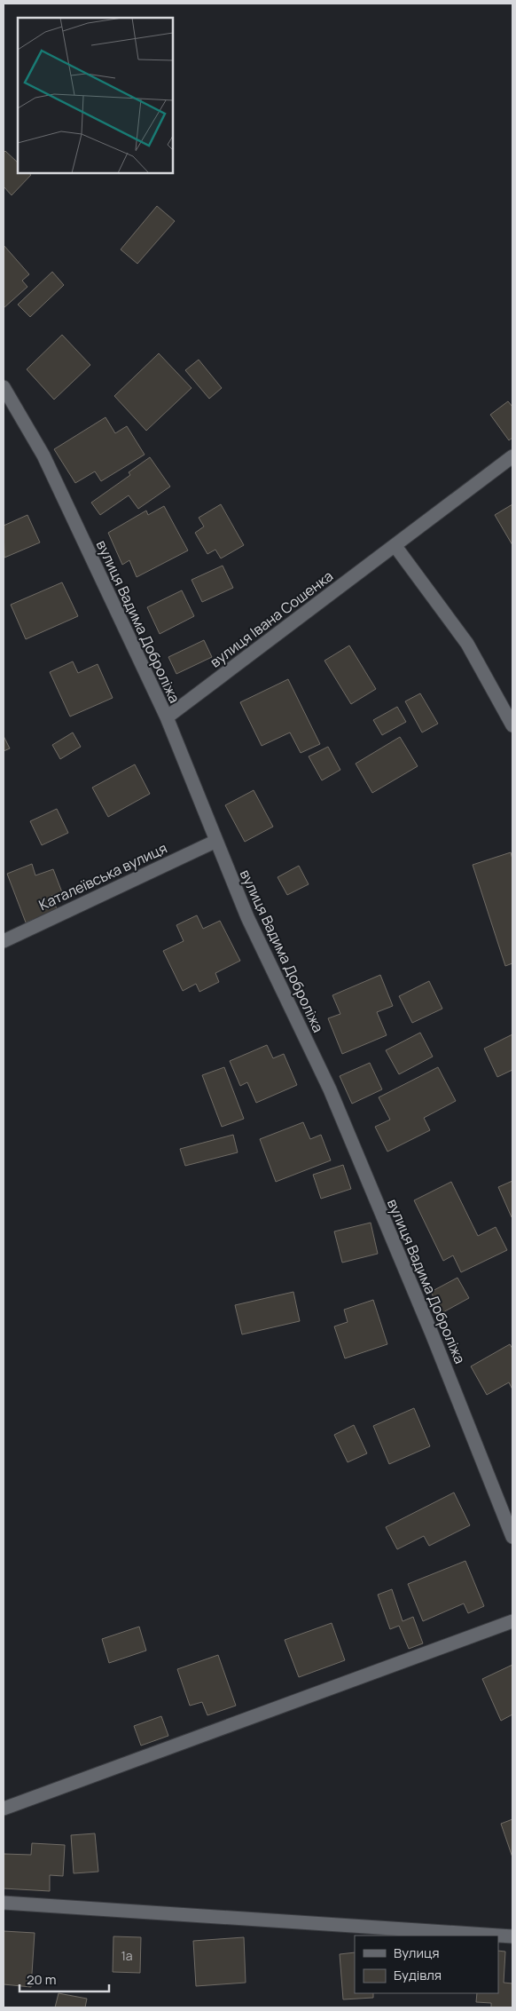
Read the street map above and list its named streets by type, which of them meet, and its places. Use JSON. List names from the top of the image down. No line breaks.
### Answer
{"streets":{"street":["вулиця Івана Сошенка","вулиця Вадима Доброліжа","Каталеївська вулиця"]},"crossings":[["вулиця Івана Сошенка","вулиця Вадима Доброліжа"],["вулиця Вадима Доброліжа","Каталеївська вулиця"]],"house_numbers":["1а"],"legend":["Вулиця","Будівля"],"scale_bar":"20 m"}
